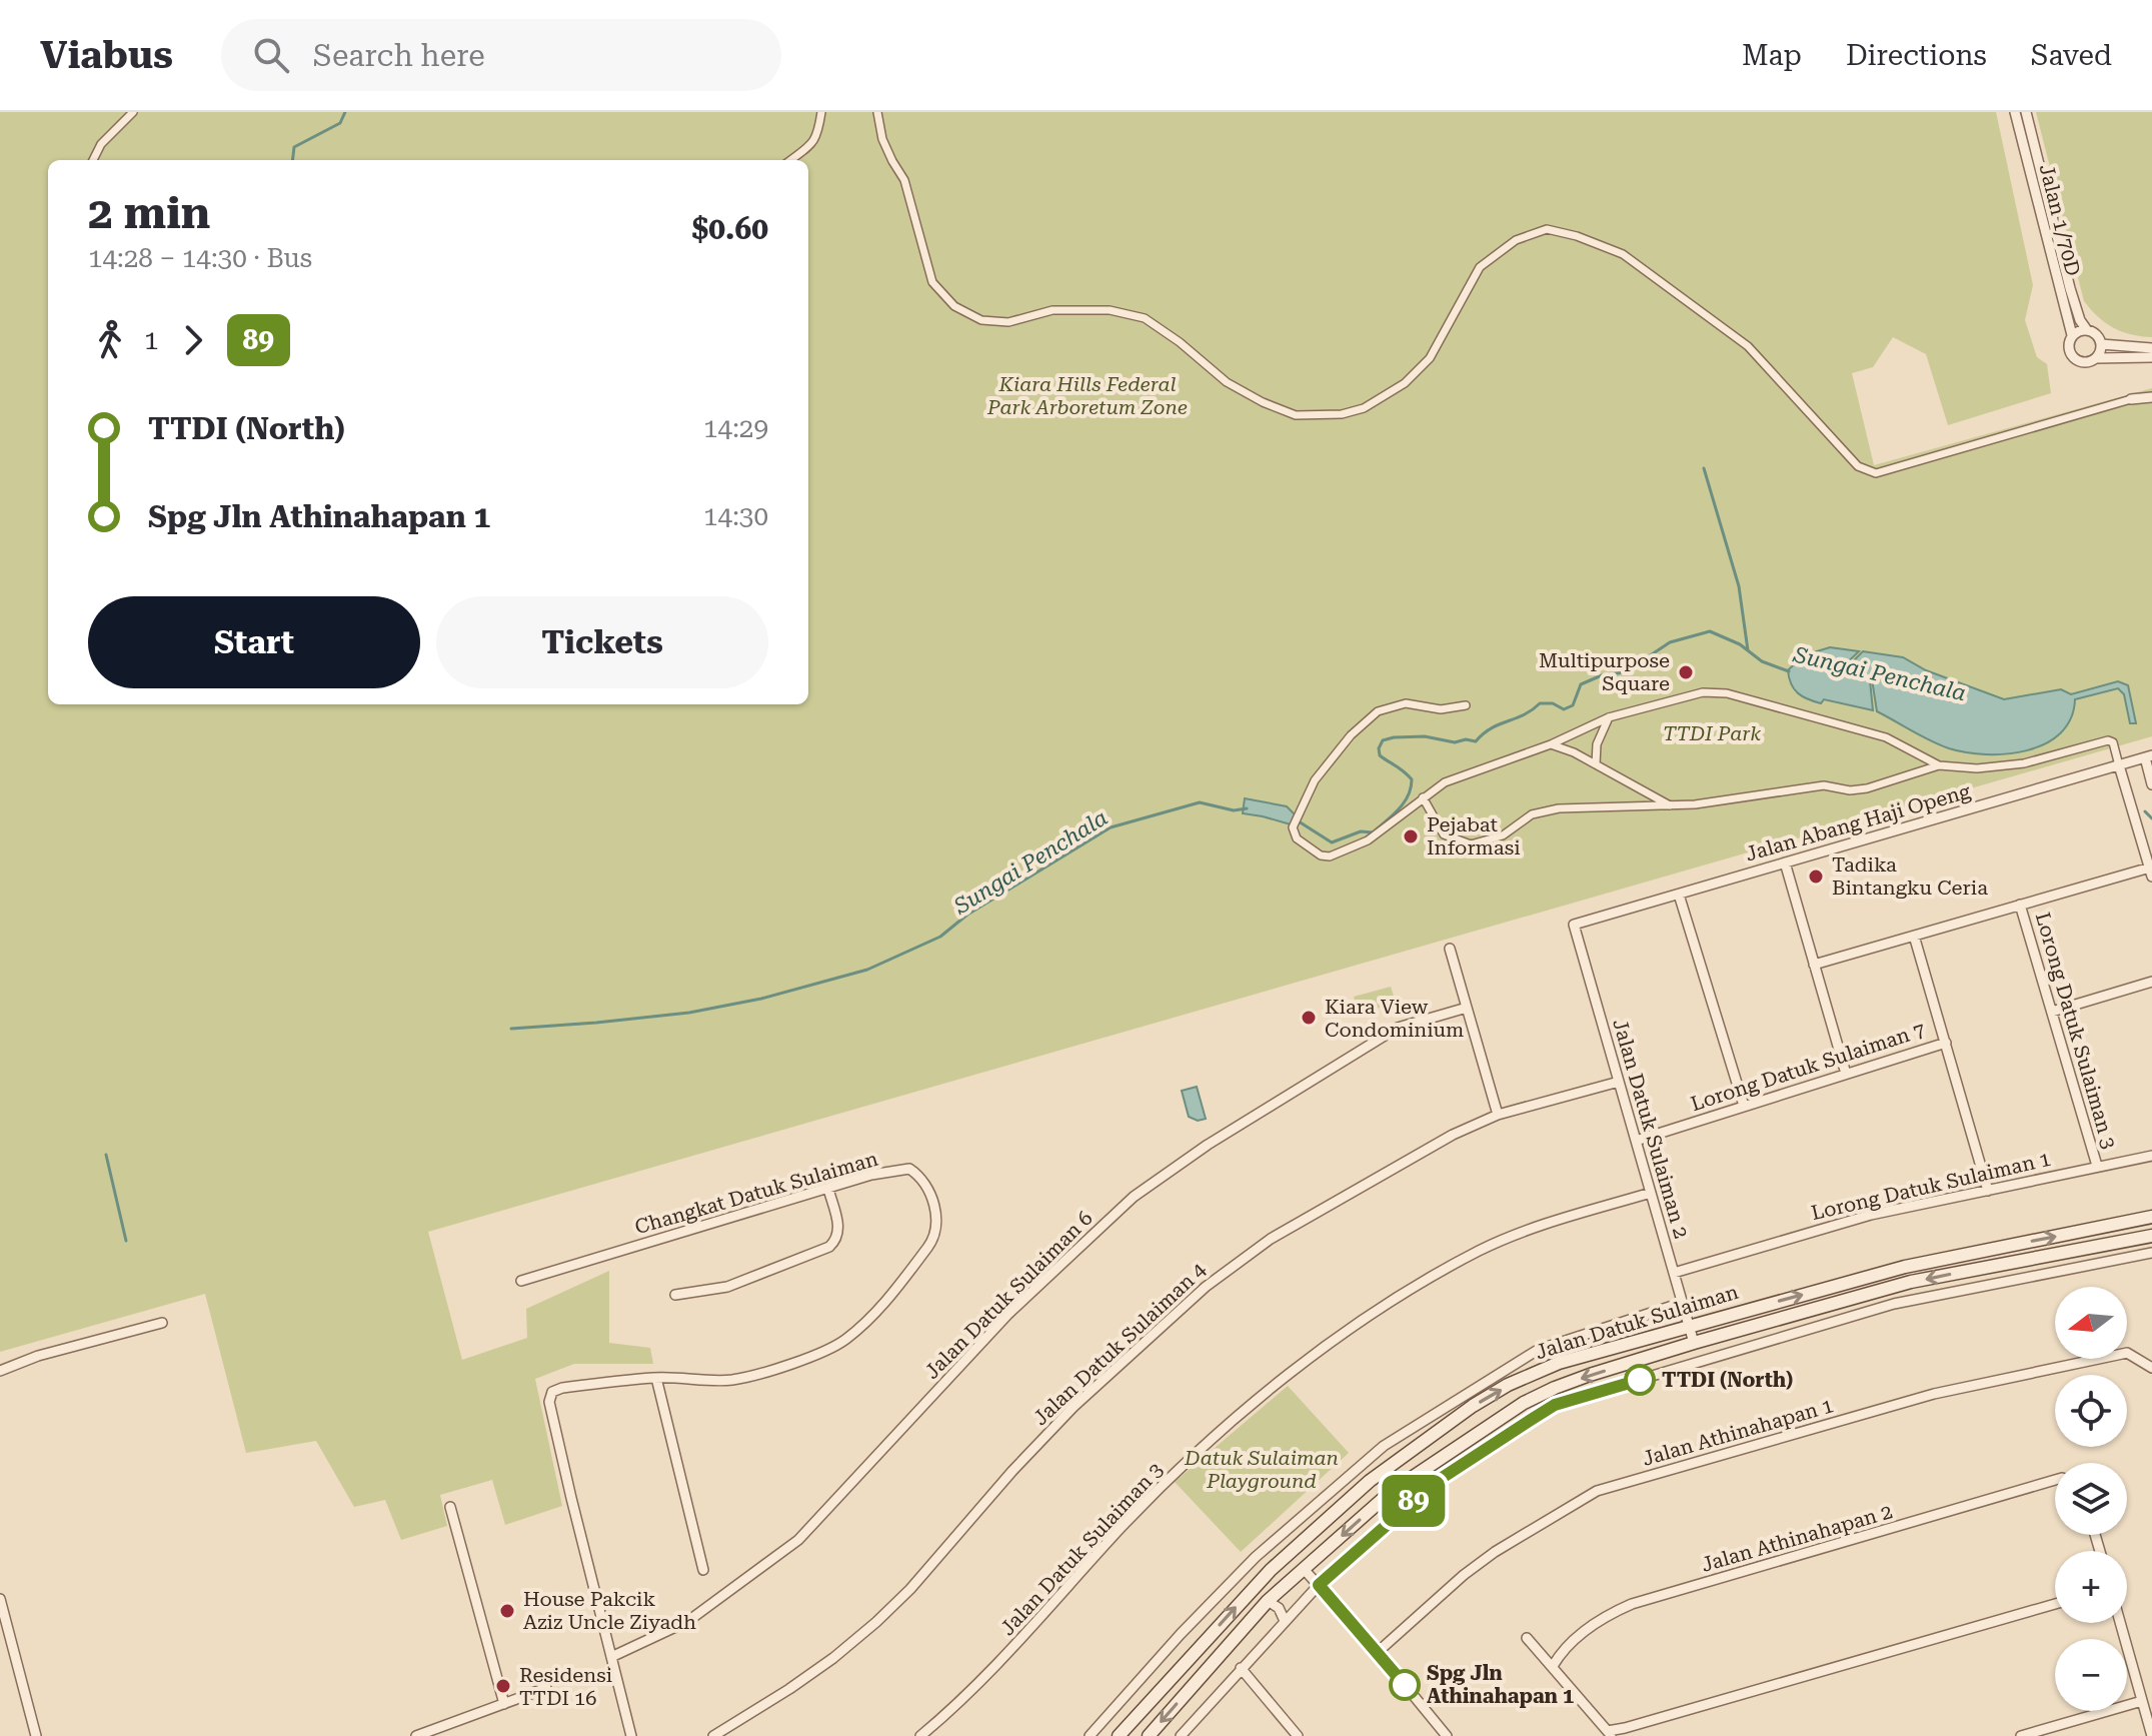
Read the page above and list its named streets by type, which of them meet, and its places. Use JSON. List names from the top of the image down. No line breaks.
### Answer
{"streets":{"main road":["Jalan Datuk Sulaiman"],"street":["Jalan 1/70D","Jalan Abang Haji Openg","Lorong Datuk Sulaiman 3","Lorong Datuk Sulaiman 7","Jalan Datuk Sulaiman 2","Lorong Datuk Sulaiman 1","Changkat Datuk Sulaiman","Jalan Datuk Sulaiman 6","Jalan Datuk Sulaiman 4","Jalan Athinahapan 1","Jalan Athinahapan 2","Jalan Datuk Sulaiman 3"]},"crossings":[["Jalan Abang Haji Openg","Jalan Datuk Sulaiman 2"],["Lorong Datuk Sulaiman 3","Lorong Datuk Sulaiman 1"],["Lorong Datuk Sulaiman 7","Jalan Datuk Sulaiman 2"],["Jalan Datuk Sulaiman 2","Lorong Datuk Sulaiman 1"],["Jalan Datuk Sulaiman 2","Jalan Datuk Sulaiman"],["Jalan Datuk Sulaiman 2","Jalan Datuk Sulaiman 4"],["Jalan Datuk Sulaiman 2","Jalan Datuk Sulaiman 3"],["Changkat Datuk Sulaiman","Jalan Datuk Sulaiman 6"]],"water":["Sungai Penchala"],"parks":["Kiara Hills Federal Park Arboretum Zone","TTDI Park","Datuk Sulaiman Playground"],"places":["Multipurpose Square","Pejabat Informasi","Tadika Bintangku Ceria","Kiara View Condominium","TTDI (North)","House Pakcik Aziz Uncle Ziyadh","Spg Jln Athinahapan 1","Residensi TTDI 16"],"lines":["bus line 89"],"north":"left","page":{"header":"Viabus","search":"Search here","nav":["Map","Directions","Saved"],"on_map":"89","heading":["2 min","14:28 – 14:30 · Bus","$0.60"],"legs":["1","89"],"list":[{"name":"TTDI (North)","value":"14:29"},{"name":"Spg Jln Athinahapan 1","value":"14:30"}],"buttons":["Start","Tickets"],"map_buttons":["+","−"]}}
